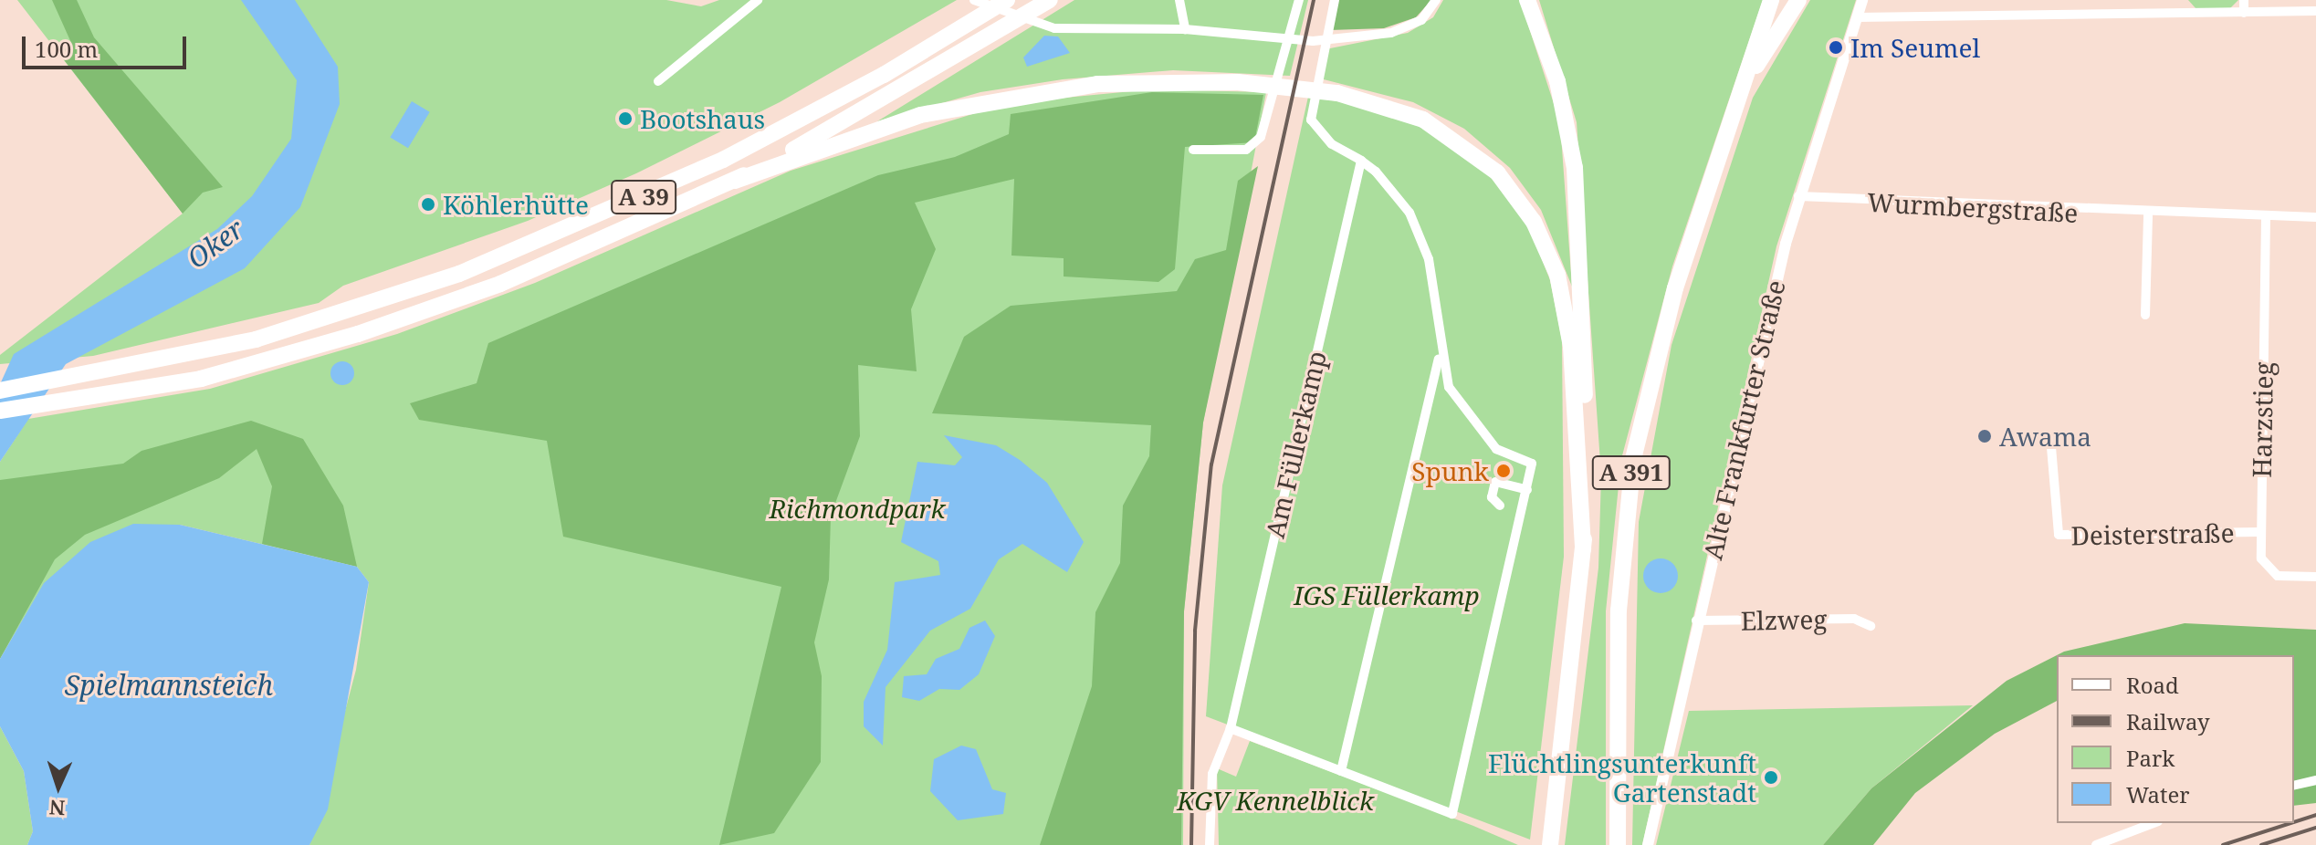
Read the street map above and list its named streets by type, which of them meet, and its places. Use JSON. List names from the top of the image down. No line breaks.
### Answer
{"streets":{"highway":["A 39","A 391"],"street":["Wurmbergstraße","Alte Frankfurter Straße","Harzstieg","Am Füllerkamp","Deisterstraße","Elzweg"]},"crossings":[["Wurmbergstraße","Alte Frankfurter Straße"],["Wurmbergstraße","Harzstieg"],["Alte Frankfurter Straße","Elzweg"],["Harzstieg","Deisterstraße"]],"water":["Oker","Spielmannsteich"],"parks":["Richmondpark","IGS Füllerkamp","KGV Kennelblick"],"places":["Im Seumel","Bootshaus","Köhlerhütte","Awama","Spunk","Flüchtlingsunterkunft Gartenstadt"],"legend":["Road","Railway","Park","Water"],"scale_bar":"100 m","north":"bottom"}
